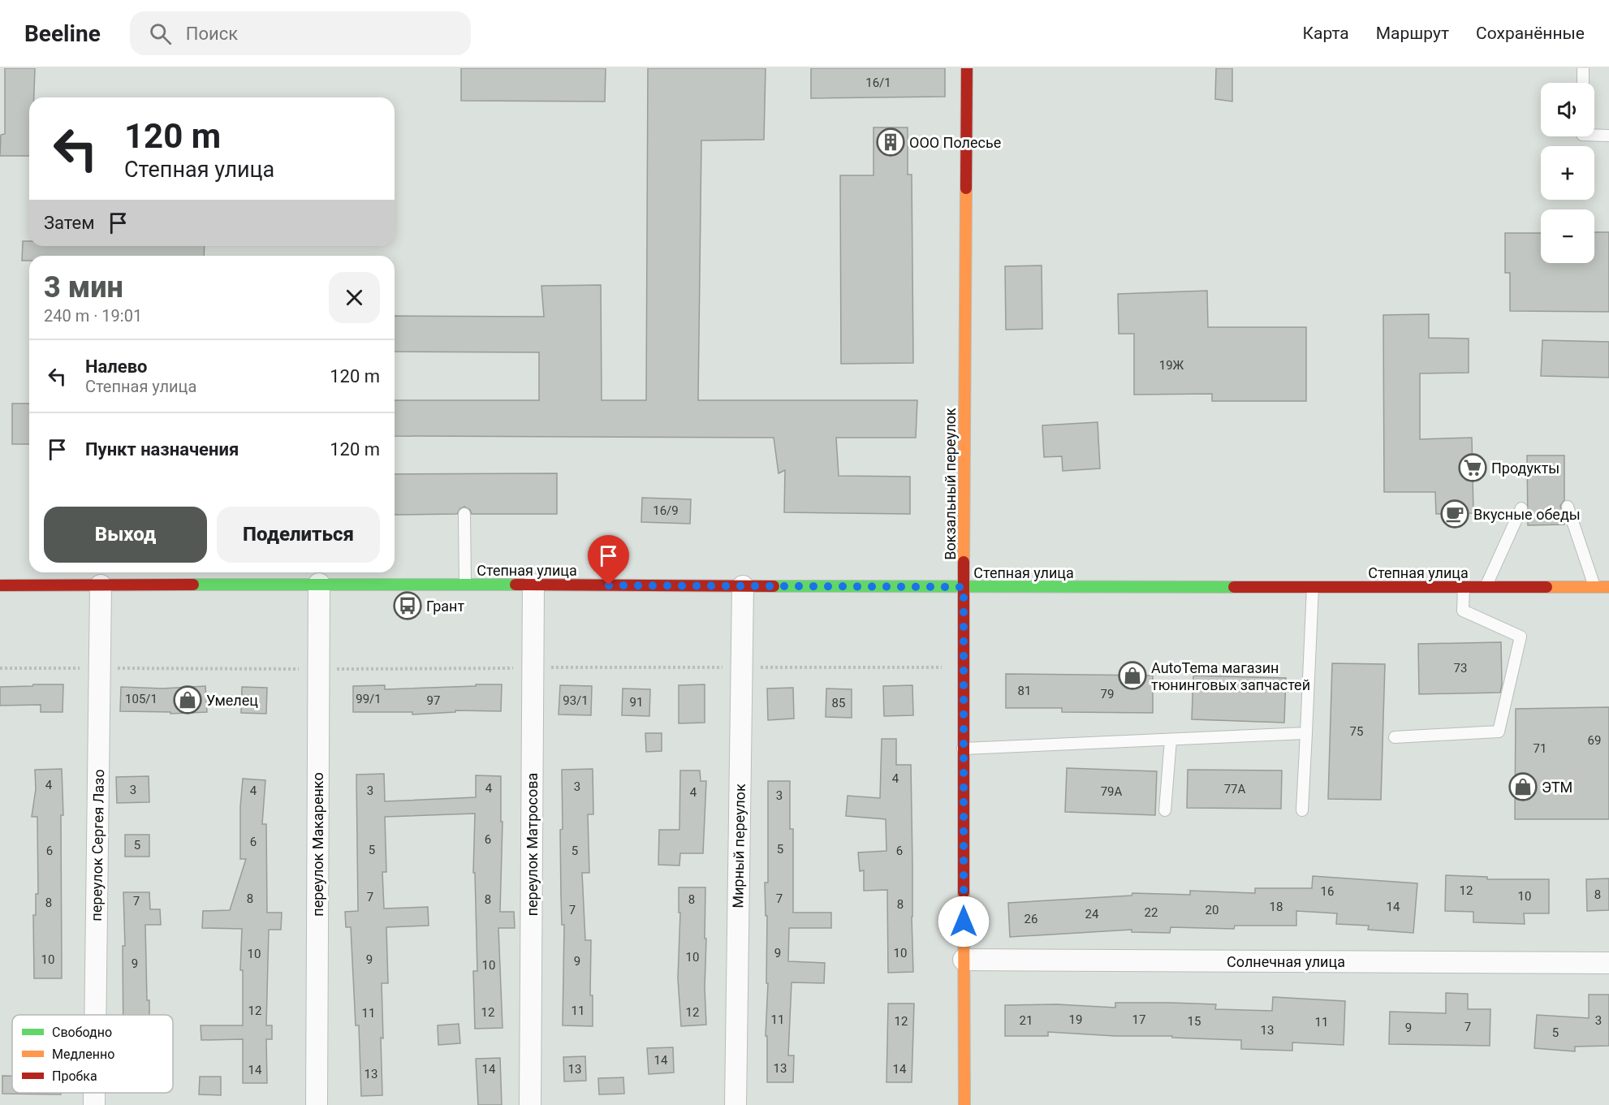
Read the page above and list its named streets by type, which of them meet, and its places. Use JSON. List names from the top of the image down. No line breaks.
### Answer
{"streets":{"main road":["Вокзальный переулок","Степная улица"],"street":["переулок Макаренко","переулок Матросова","переулок Сергея Лазо","Мирный переулок","Солнечная улица"]},"crossings":[["Вокзальный переулок","Степная улица"],["Вокзальный переулок","Солнечная улица"],["Степная улица","переулок Макаренко"],["Степная улица","переулок Матросова"],["Степная улица","переулок Сергея Лазо"],["Степная улица","Мирный переулок"]],"places":{"building":["ООО Полесье"],"supermarket":["Продукты"],"cafe":["Вкусные обеды"],"bus stop":["Грант"],"shop":["AutoTema магазин тюнинговых запчастей","Умелец","ЭТМ"]},"house_numbers":["16/1","19Ж","16/9","73","81","79","105/1","99/1","97","93/1","91","85","75","69","71","4","4","3","4","77А","3","4","3","79А","4","3","6","6","5","5","5","6","5","6","12","16","8","10","7","8","7","8","8","7","8","8","18","14","7","20","22","24","26","9","10","10","10","10","9","9","9","10","12","11","12","12","11","11","19","17","21","3","12","15","11","7","9","13","5","14","13","14","13","14","14","13"],"legend":["Свободно","Медленно","Пробка"],"page":{"header":"Beeline","search":"Поиск","nav":["Карта","Маршрут","Сохранённые"],"map_buttons":["+","−"],"turn":["120 m","Степная улица"],"then":"Затем","heading":["3 мин","240 m · 19:01"],"list":[{"name":"Налево","note":"Степная улица","value":"120 m"},{"name":"Пункт назначения","value":"120 m"}],"buttons":["Выход","Поделиться"]}}
